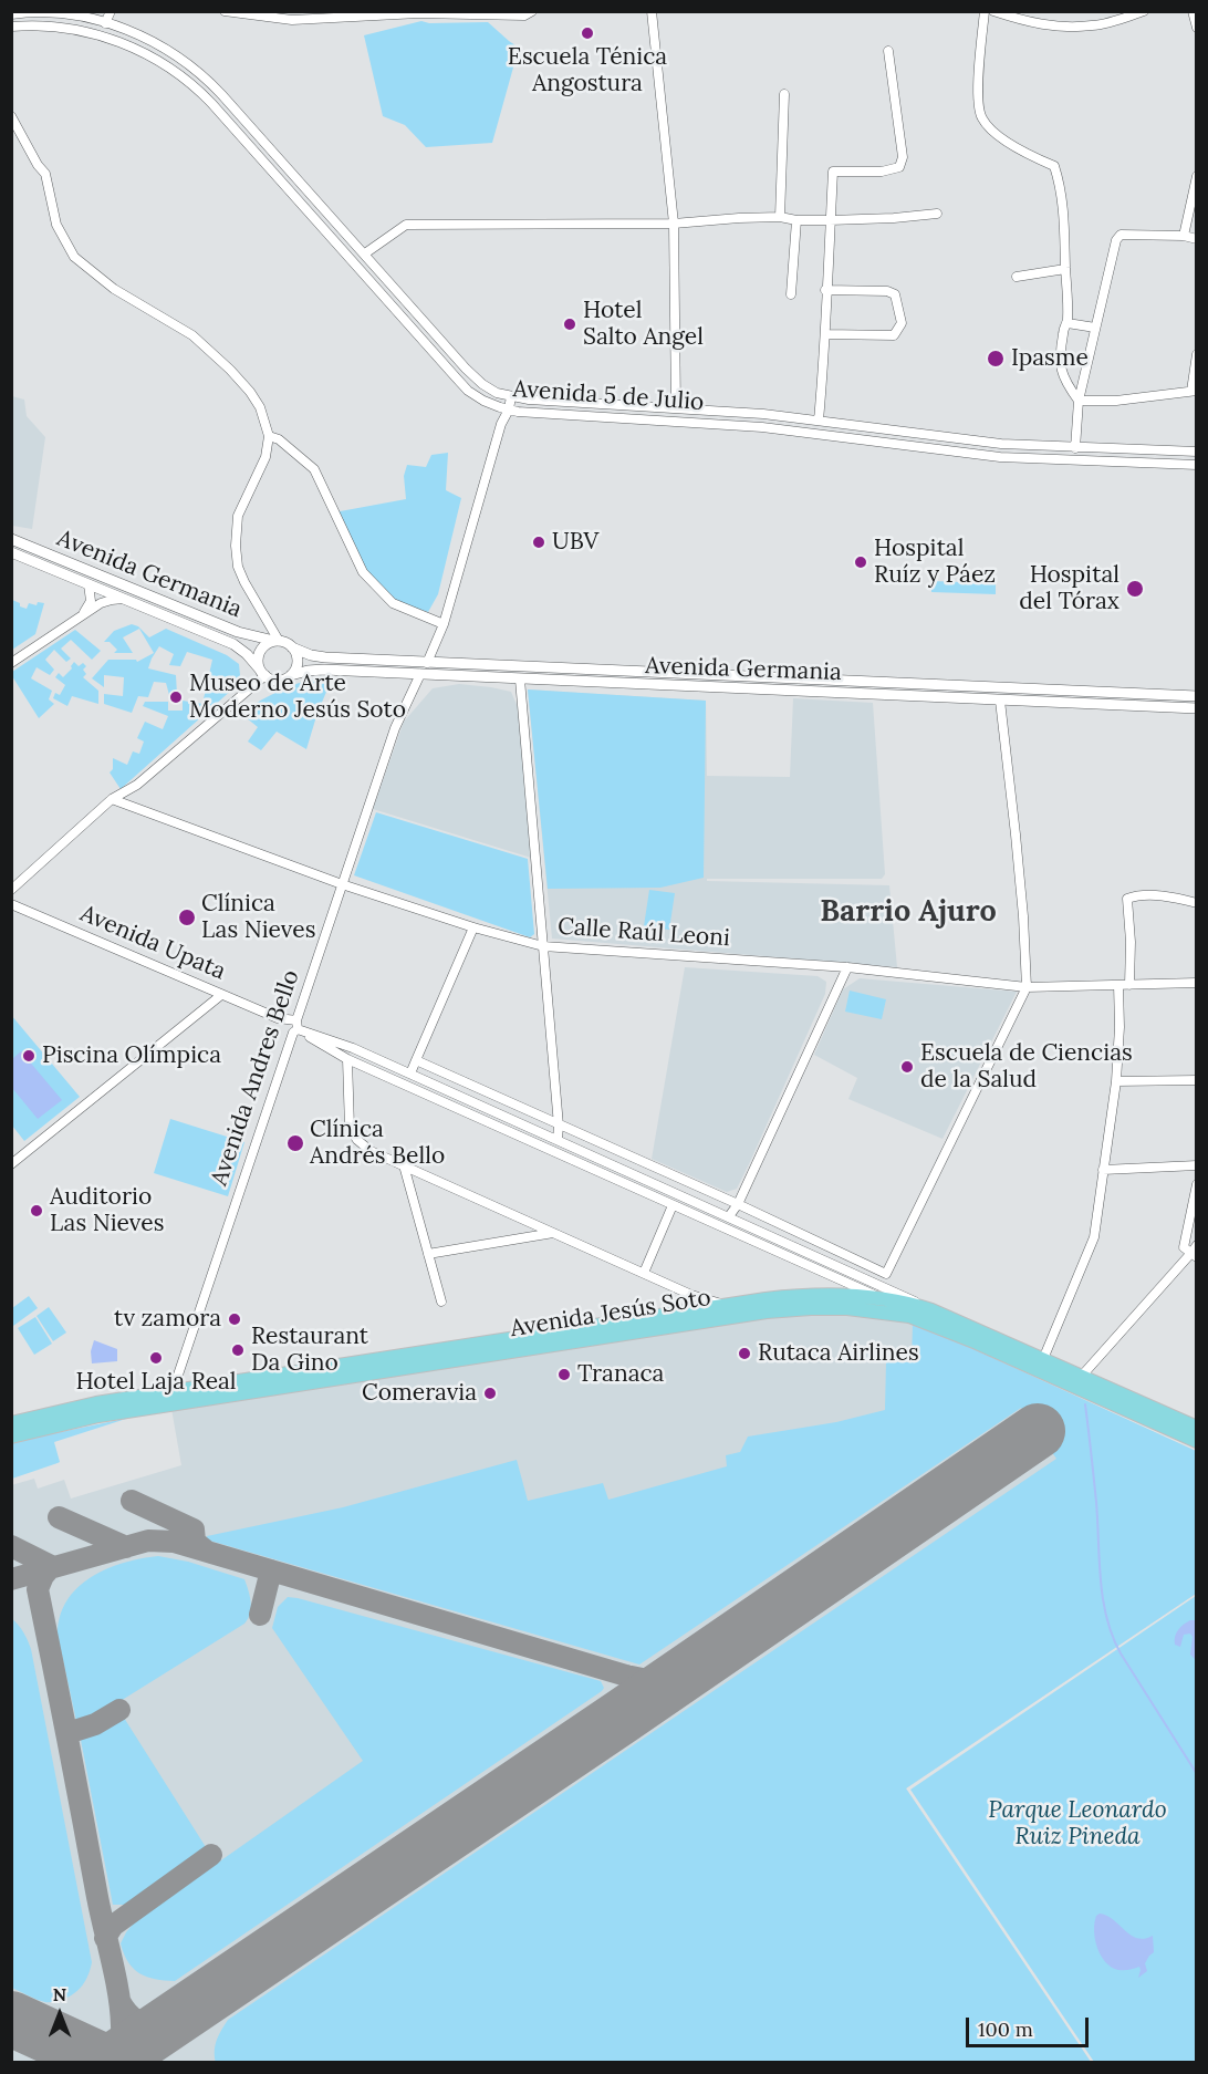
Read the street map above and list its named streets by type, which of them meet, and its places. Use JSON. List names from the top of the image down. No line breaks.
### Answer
{"streets":{"main road":["Avenida Jesús Soto"],"street":["Avenida 5 de Julio","Avenida Germania","Calle Raúl Leoni","Avenida Upata","Avenida Andres Bello"]},"crossings":[["Avenida Germania","Avenida Andres Bello"],["Calle Raúl Leoni","Avenida Andres Bello"],["Avenida Upata","Avenida Andres Bello"],["Avenida Andres Bello","Avenida Jesús Soto"]],"districts":["Barrio Ajuro"],"parks":["Parque Leonardo Ruiz Pineda"],"places":["Escuela Ténica Angostura","Hotel Salto Angel","Ipasme","UBV","Hospital Ruíz y Páez","Hospital del Tórax","Museo de Arte Moderno Jesús Soto","Clínica Las Nieves","Piscina Olímpica","Escuela de Ciencias de la Salud","Clínica Andrés Bello","Auditorio Las Nieves","tv zamora","Restaurant Da Gino","Rutaca Airlines","Hotel Laja Real","Tranaca","Comeravia"],"scale_bar":"100 m","north":"top"}
